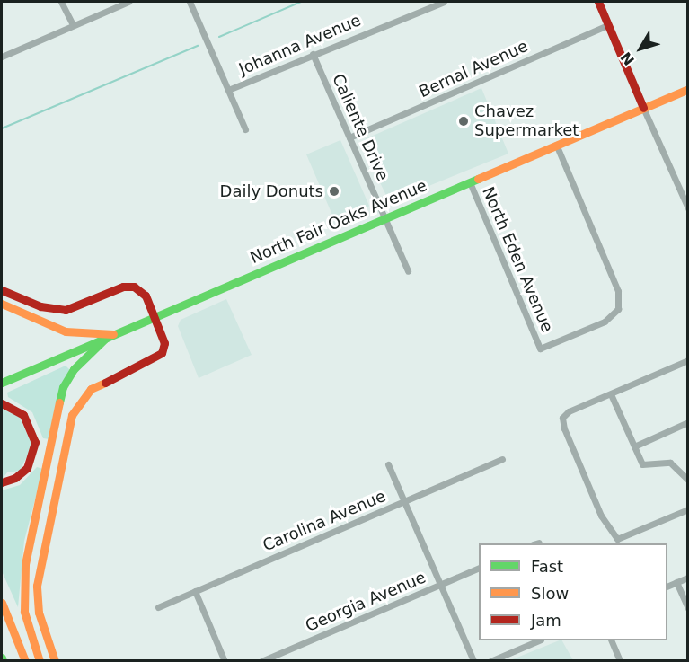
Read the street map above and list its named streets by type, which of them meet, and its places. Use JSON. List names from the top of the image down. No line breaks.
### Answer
{"streets":{"main road":["North Fair Oaks Avenue"],"street":["Johanna Avenue","Bernal Avenue","Caliente Drive","North Eden Avenue","Carolina Avenue","Georgia Avenue"]},"crossings":[["Johanna Avenue","Caliente Drive"],["Bernal Avenue","Caliente Drive"],["Caliente Drive","North Fair Oaks Avenue"],["North Fair Oaks Avenue","North Eden Avenue"]],"places":["Chavez Supermarket","Daily Donuts"],"legend":["Fast","Slow","Jam"],"north":"bottom left"}
